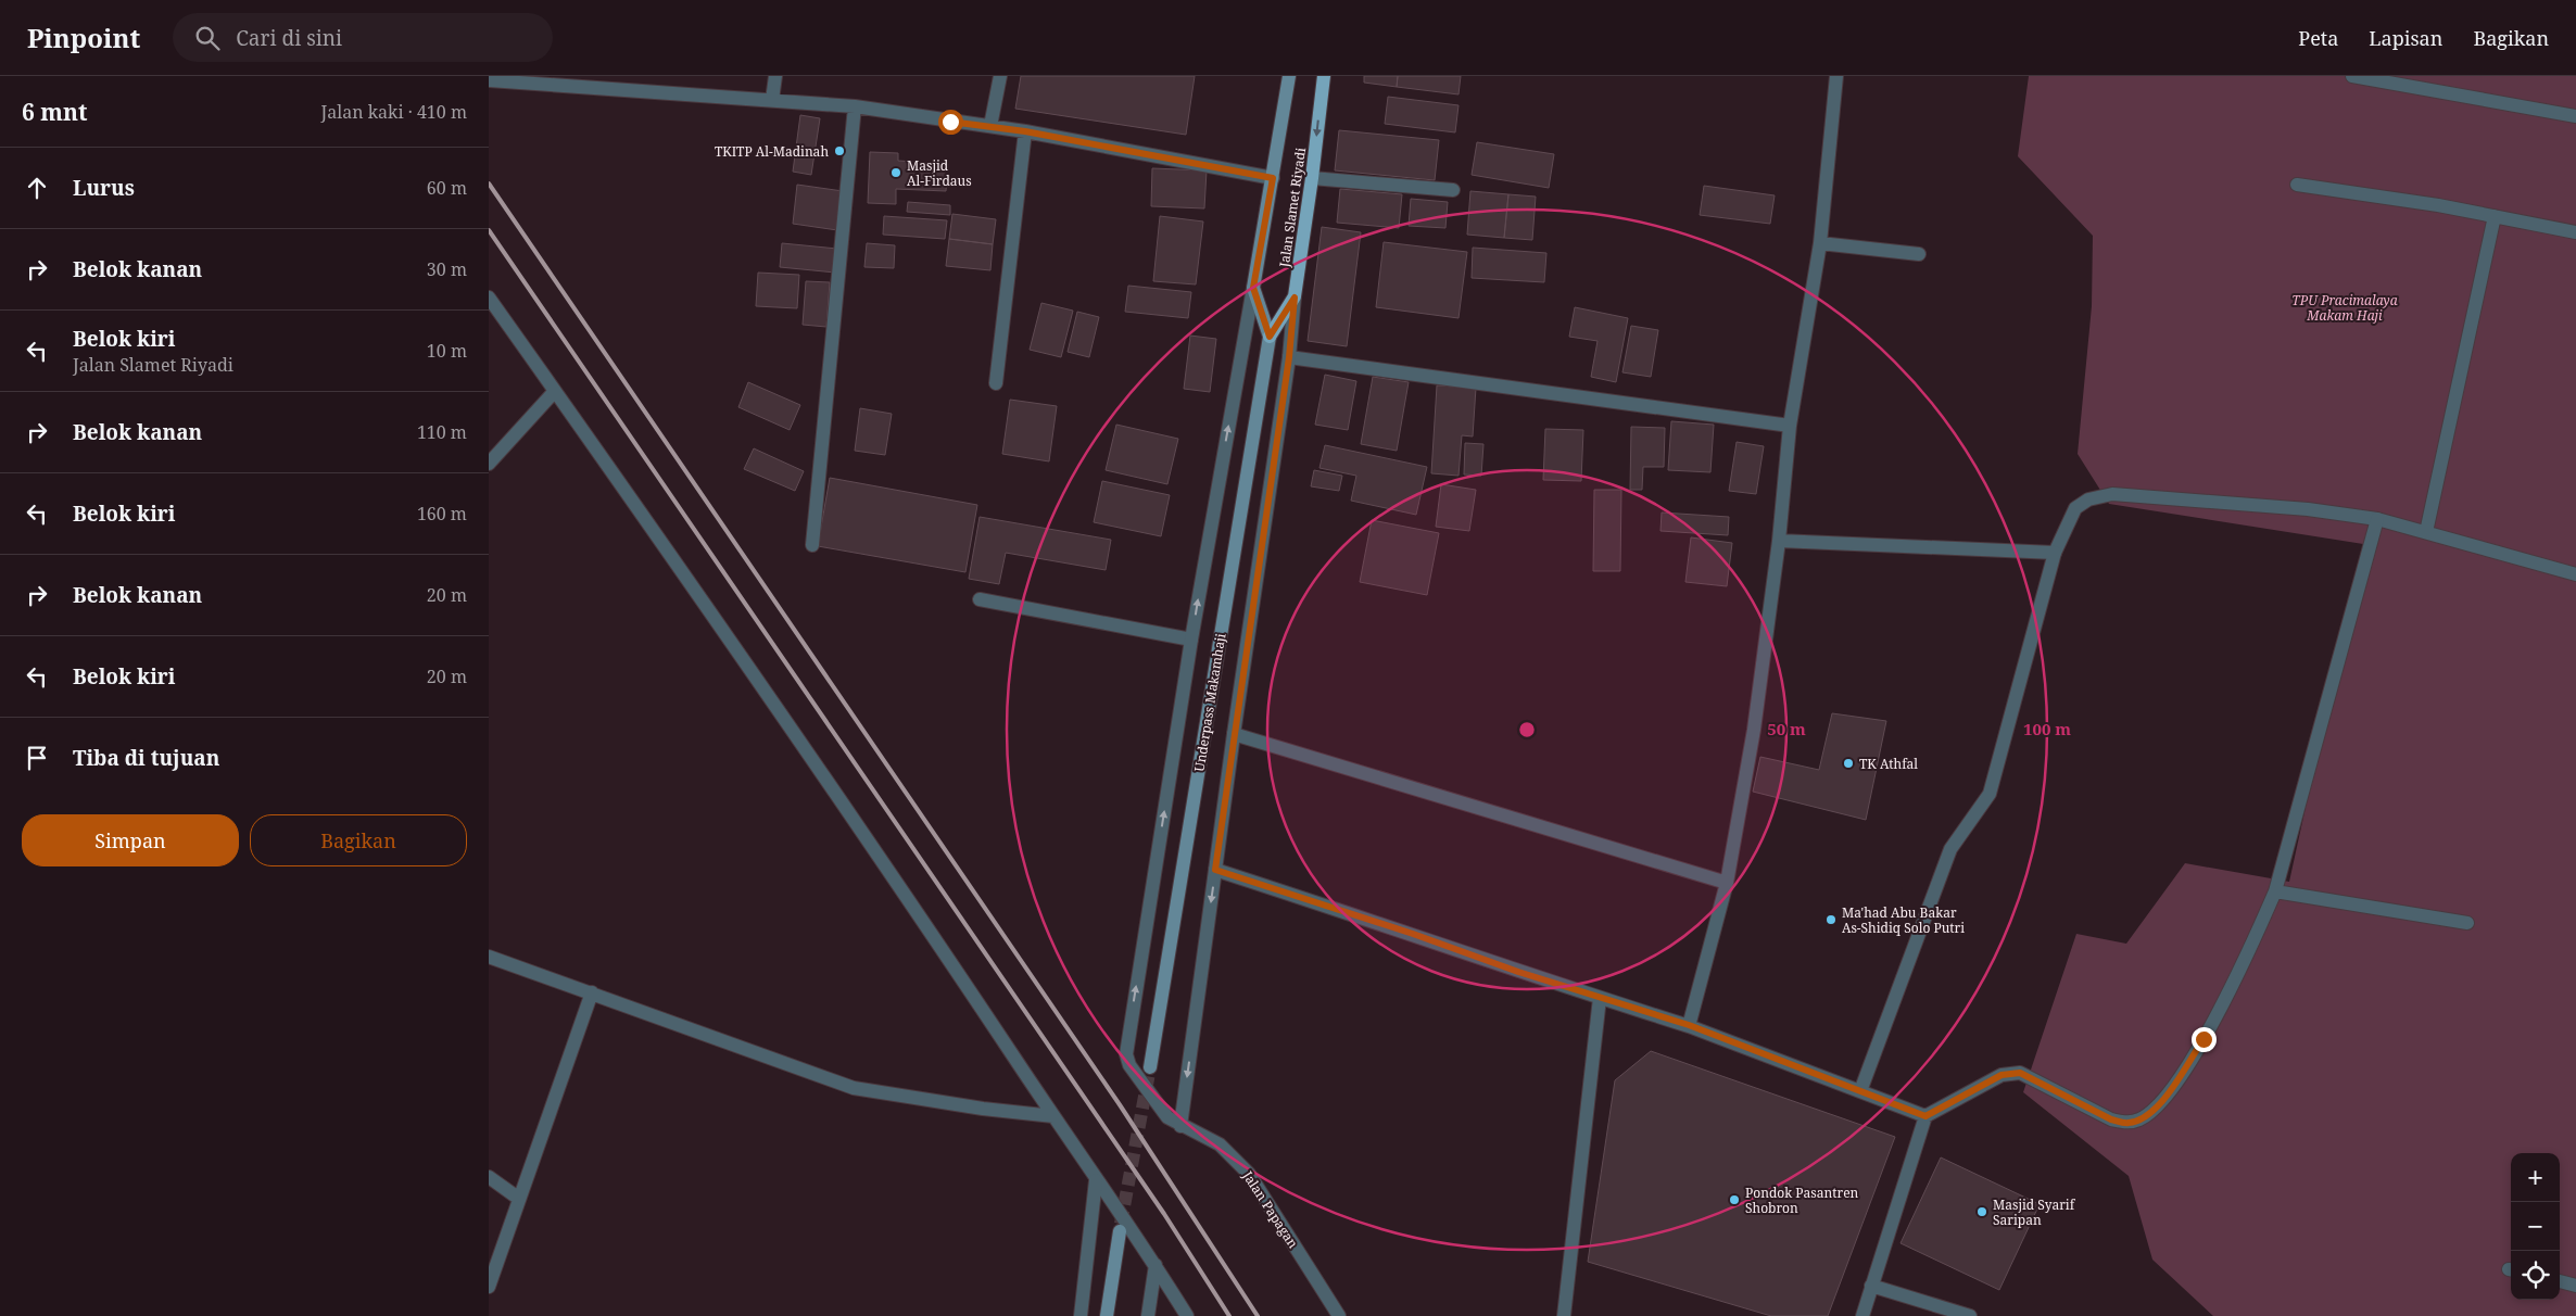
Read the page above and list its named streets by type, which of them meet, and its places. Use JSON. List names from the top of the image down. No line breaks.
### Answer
{"streets":{"main road":["Jalan Slamet Riyadi","Underpass Makamhaji"],"street":["Jalan Papagan"]},"crossings":[["Jalan Slamet Riyadi","Underpass Makamhaji"]],"parks":["TPU Pracimalaya Makam Haji"],"places":["TKITP Al-Madinah","Masjid Al-Firdaus","TK Athfal","Ma'had Abu Bakar As-Shidiq Solo Putri","Pondok Pasantren Shobron","Masjid Syarif Saripan"],"page":{"header":"Pinpoint","search":"Cari di sini","nav":["Peta","Lapisan","Bagikan"],"heading":["6 mnt","Jalan kaki · 410 m"],"list":[["Lurus","60 m"],["Belok kanan","30 m"],["Belok kiri","Jalan Slamet Riyadi","10 m"],["Belok kanan","110 m"],["Belok kiri","160 m"],["Belok kanan","20 m"],["Belok kiri","20 m"],"Tiba di tujuan"],"buttons":["Simpan","Bagikan"],"map_buttons":["+","−"]},"rings":["50 m","100 m"]}
